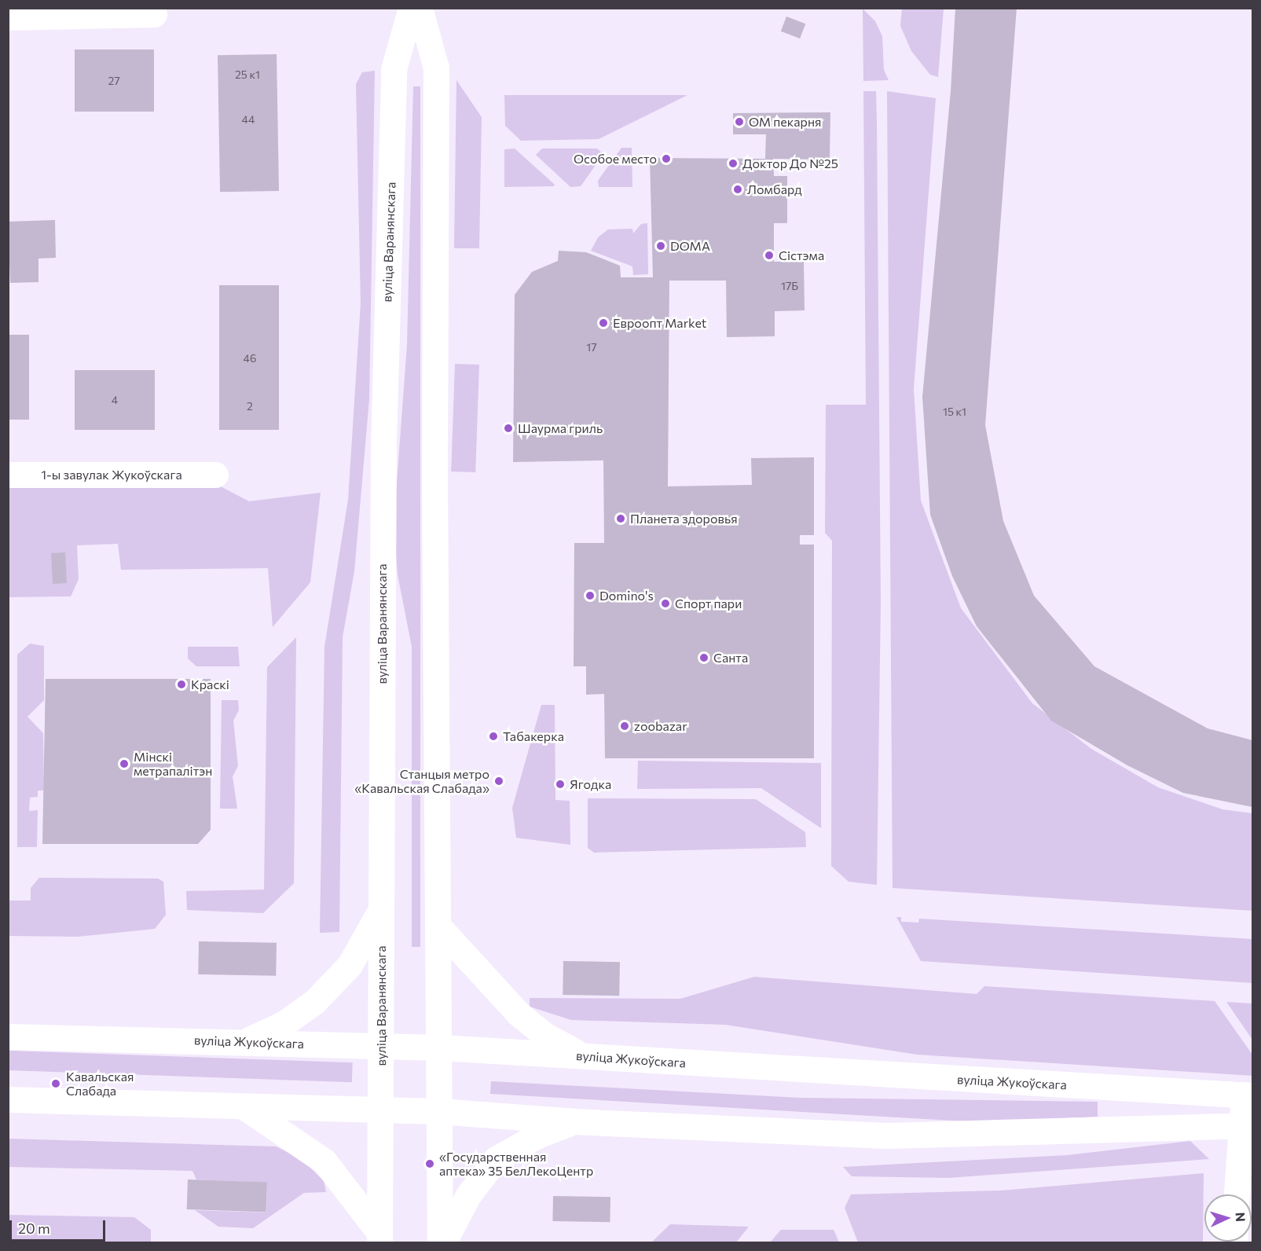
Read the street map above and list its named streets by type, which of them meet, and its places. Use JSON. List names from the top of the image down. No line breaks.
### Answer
{"streets":{"main road":["вуліца Варанянскага","1-ы завулак Жукоўскага","вуліца Жукоўскага"]},"crossings":[["вуліца Варанянскага","вуліца Жукоўскага"]],"places":["ОМ пекарня","Особое место","Доктор До №25","Ломбард","DOMA","Сістэма","Евроопт Market","Шаурма гриль","Планета здоровья","Domino's","Спорт пари","Санта","Краскі","zoobazar","Табакерка","Мінскі метрапалітэн","Станцыя метро «Кавальская Слабада»","Ягодка","Кавальская Слабада","«Государственная аптека» 35 БелЛекоЦентр"],"house_numbers":["25 к1","27","44","17Б","17","46","4","2","15 к1"],"scale_bar":"20 m","north":"right"}
